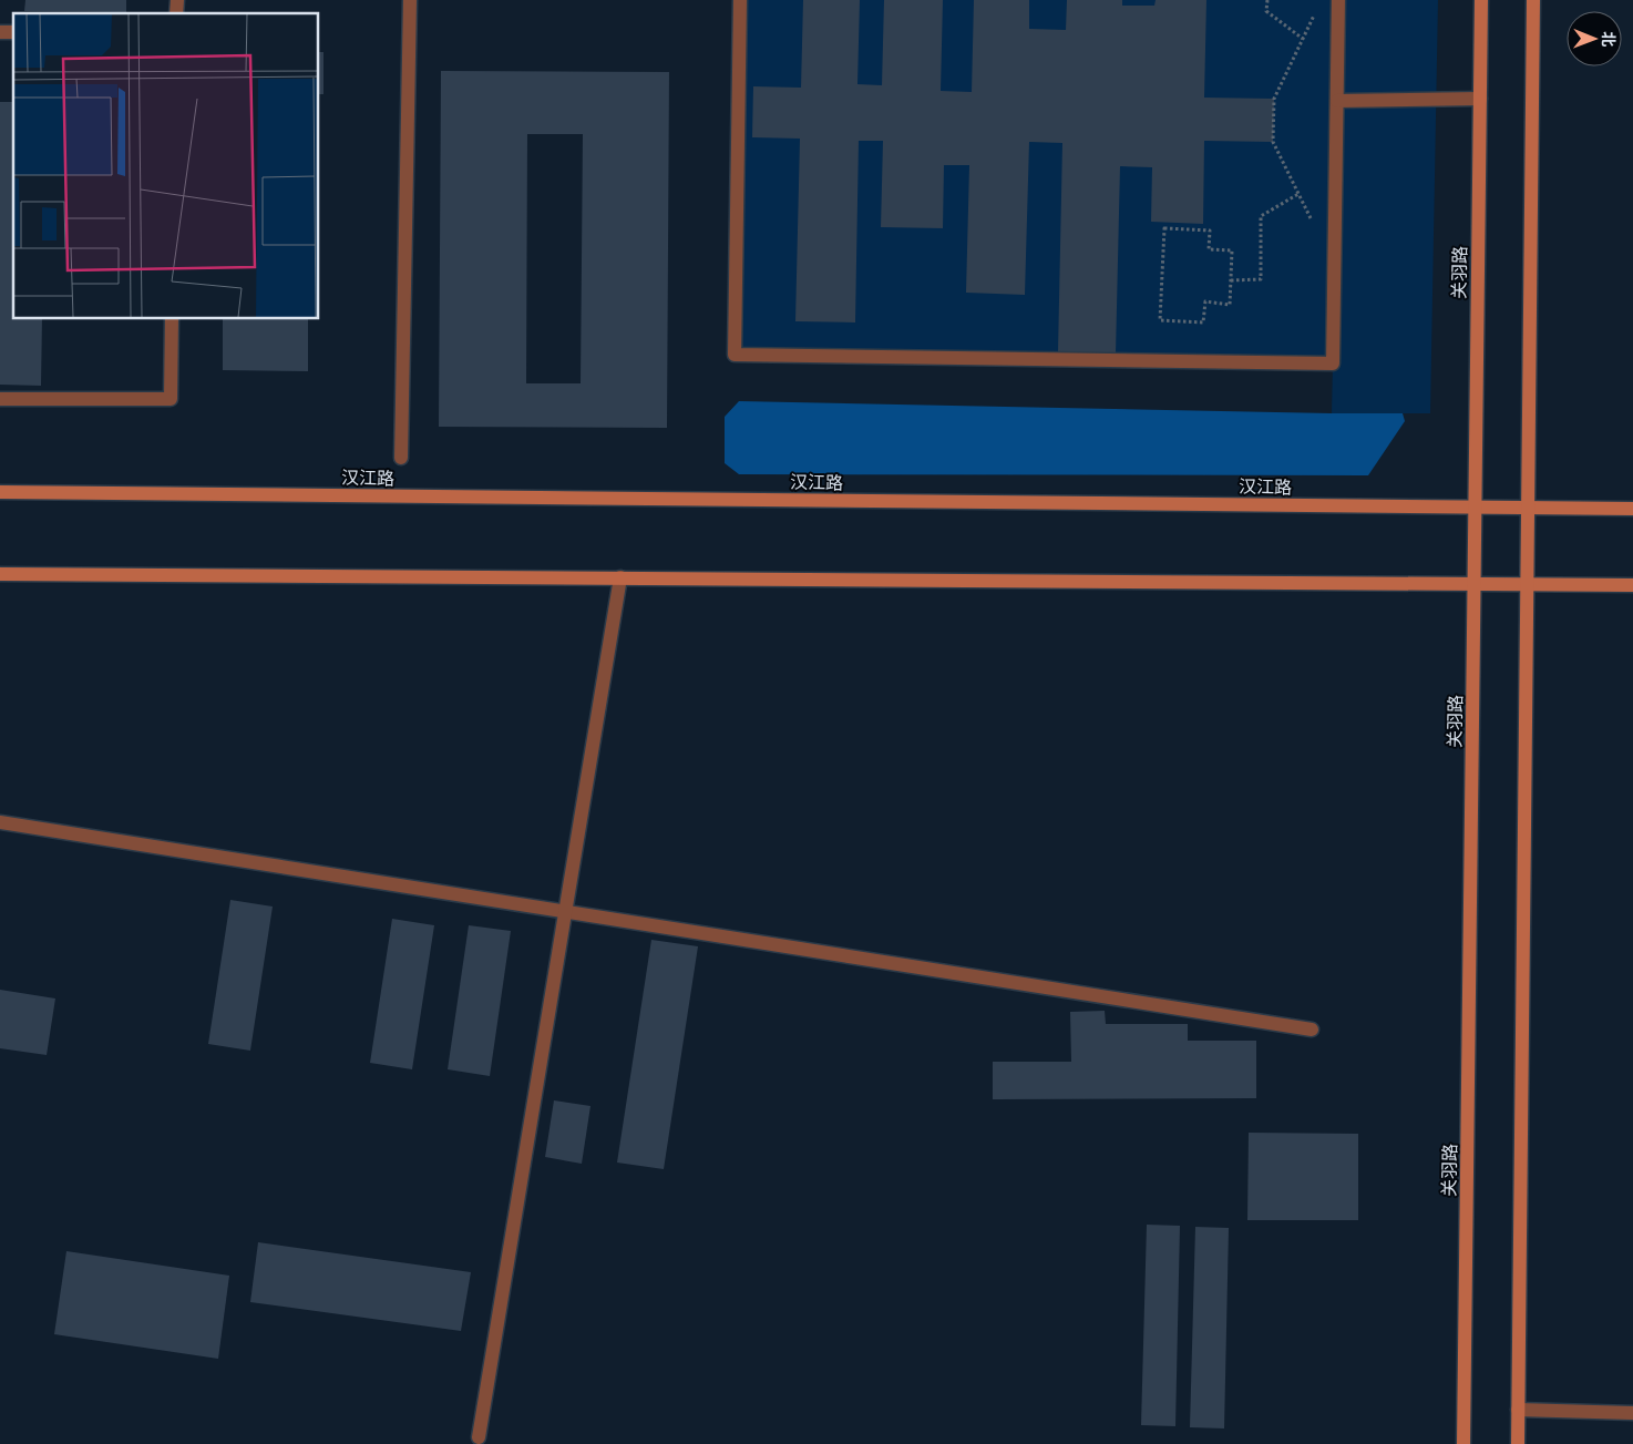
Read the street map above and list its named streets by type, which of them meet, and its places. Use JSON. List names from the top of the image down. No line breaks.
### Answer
{"streets":{"main road":["关羽路","汉江路"]},"crossings":[["关羽路","汉江路"]],"north":"right"}
